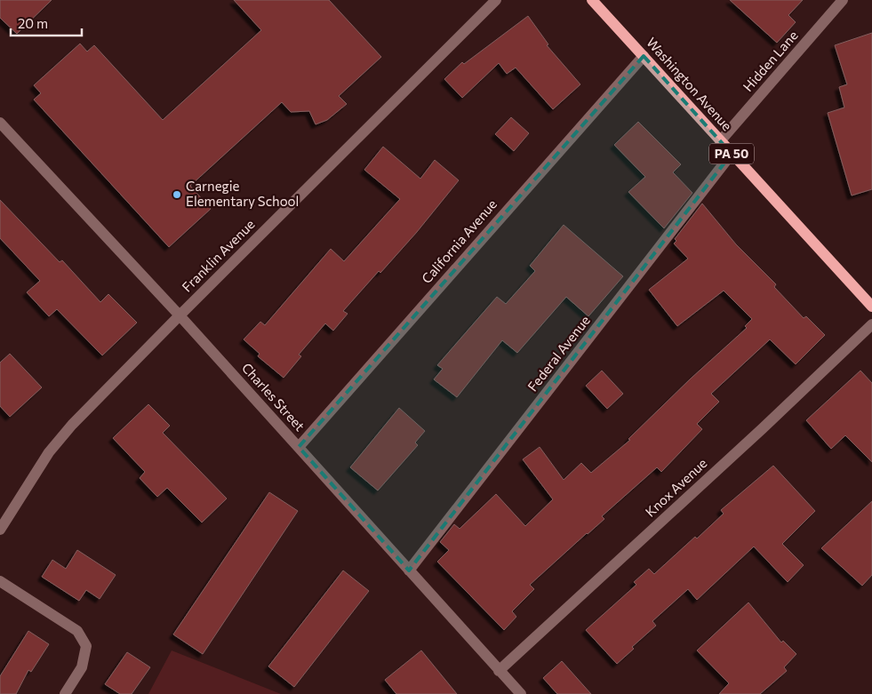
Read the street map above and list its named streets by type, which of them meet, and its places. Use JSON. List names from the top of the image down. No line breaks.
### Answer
{"streets":{"main road":["Washington Avenue","PA 50"],"street":["Hidden Lane","California Avenue","Franklin Avenue","Federal Avenue","Charles Street","Knox Avenue"]},"crossings":[["Hidden Lane","Washington Avenue"],["Washington Avenue","California Avenue"],["Washington Avenue","Federal Avenue"],["California Avenue","Charles Street"],["Franklin Avenue","Charles Street"],["Federal Avenue","Charles Street"],["Charles Street","Knox Avenue"]],"places":["Carnegie Elementary School"],"scale_bar":"20 m"}
